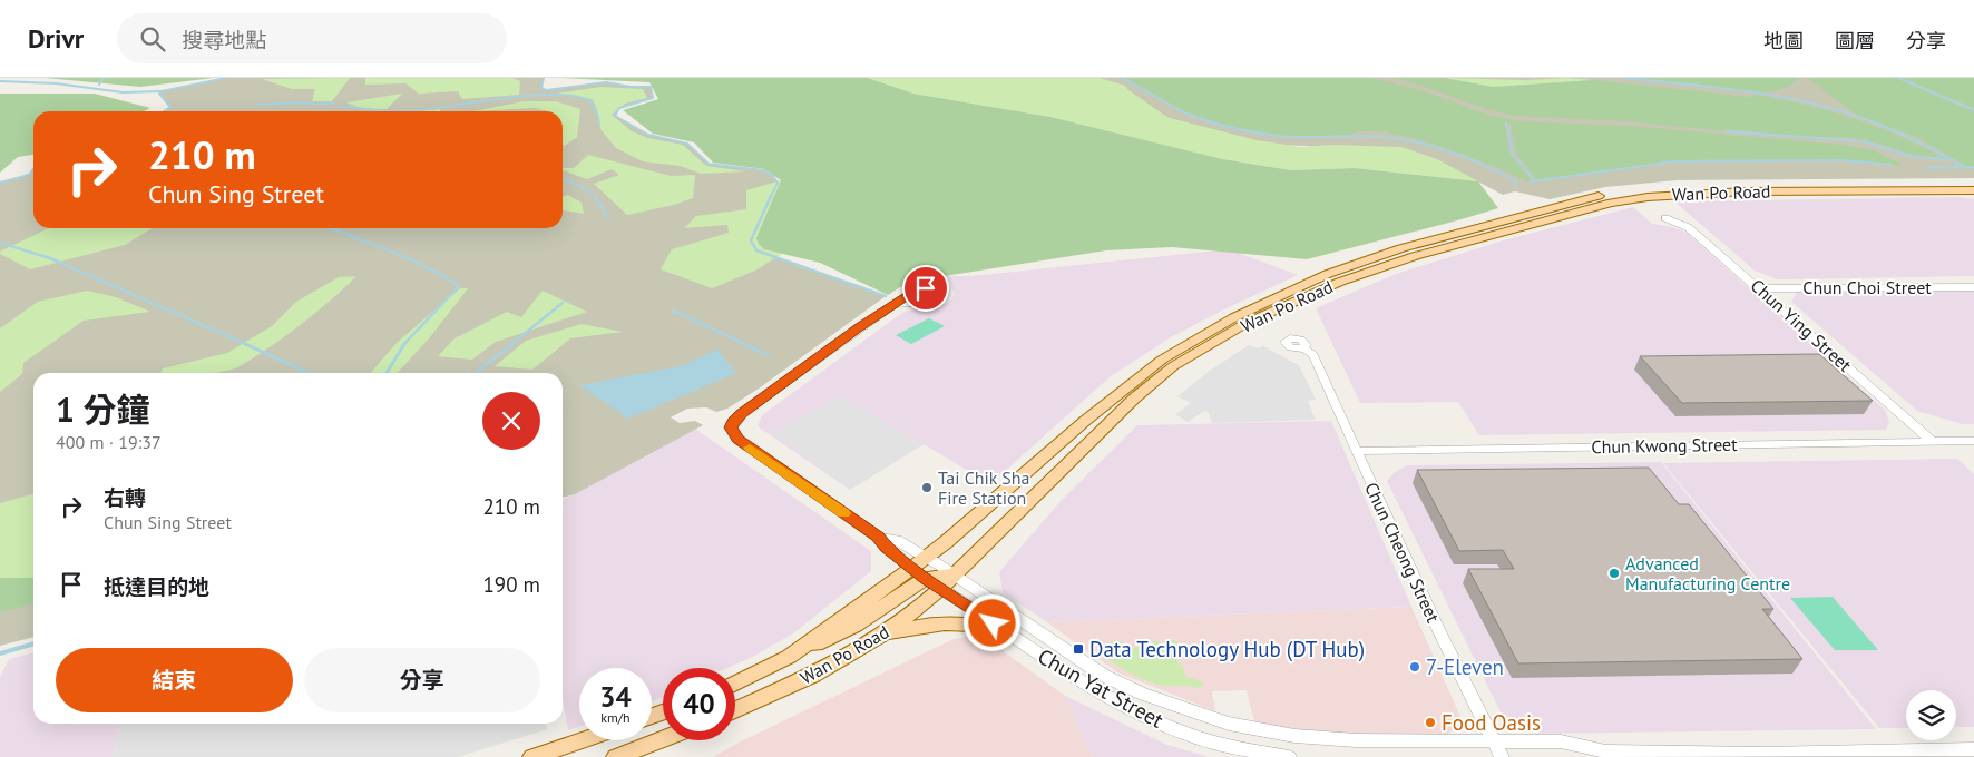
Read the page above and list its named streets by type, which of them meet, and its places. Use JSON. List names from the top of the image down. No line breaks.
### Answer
{"streets":{"main road":["Wan Po Road"],"street":["Chun Choi Street","Chun Ying Street","Chun Kwong Street","Chun Cheong Street","Chun Yat Street"]},"crossings":[["Wan Po Road","Chun Yat Street"],["Chun Choi Street","Chun Ying Street"],["Chun Ying Street","Chun Kwong Street"],["Chun Kwong Street","Chun Cheong Street"],["Chun Cheong Street","Chun Yat Street"]],"places":{"other":["Tai Chik Sha Fire Station","Advanced Manufacturing Centre","7-Eleven","Food Oasis"],"transit":["Data Technology Hub (DT Hub)"]},"page":{"header":"Drivr","search":"搜尋地點","nav":["地圖","圖層","分享"],"turn":["210 m","Chun Sing Street"],"heading":["1 分鐘","400 m · 19:37"],"list":[{"name":"右轉","note":"Chun Sing Street","value":"210 m"},{"name":"抵達目的地","value":"190 m"}],"buttons":["結束","分享"],"speed":"34 km/h","limit":"40"}}
